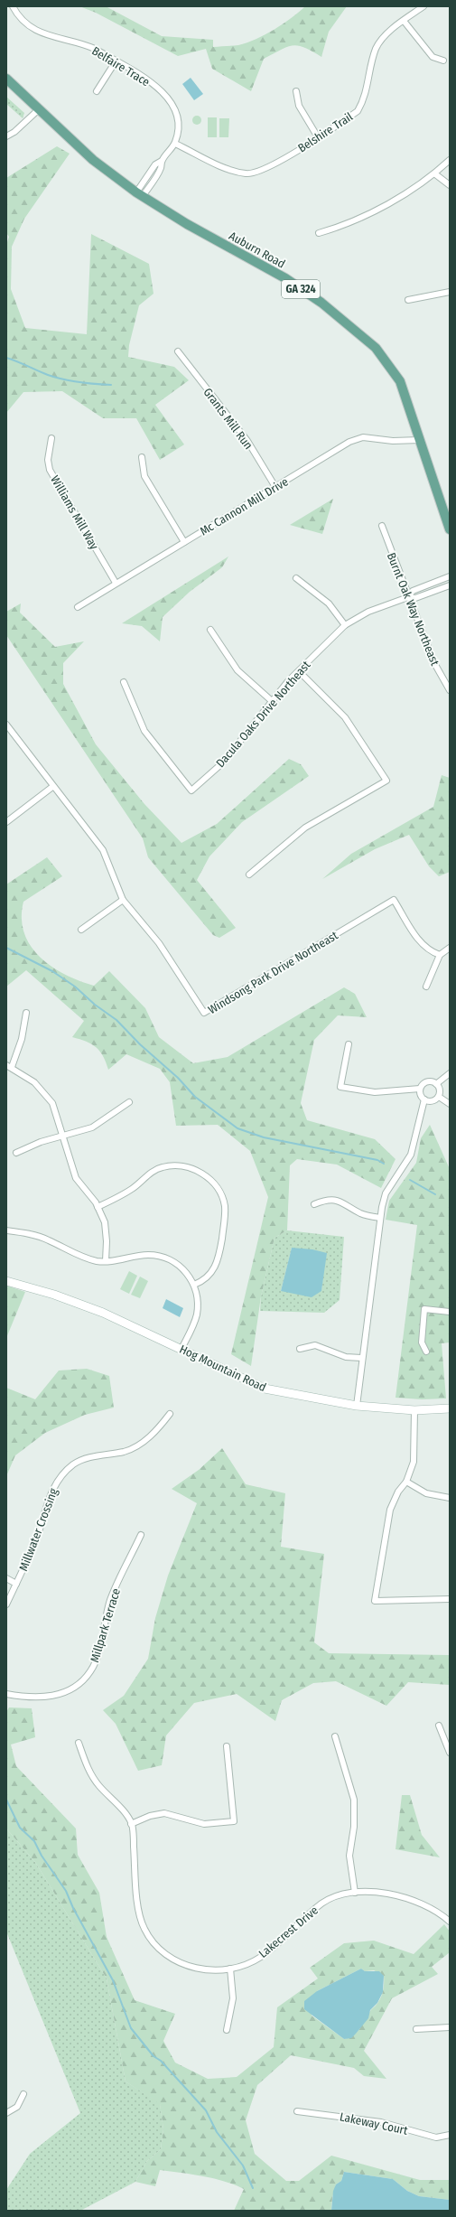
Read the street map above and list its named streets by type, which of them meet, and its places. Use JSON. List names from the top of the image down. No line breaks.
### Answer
{"streets":{"main road":["Auburn Road","GA 324"],"street":["Belfaire Trace","Belshire Trail","Grants Mill Run","Mc Cannon Mill Drive","Williams Mill Way","Burnt Oak Way Northeast","Dacula Oaks Drive Northeast","Windsong Park Drive Northeast","Hog Mountain Road","Millwater Crossing","Millpark Terrace","Lakecrest Drive","Lakeway Court"]},"crossings":[["Belfaire Trace","Belshire Trail"],["Belfaire Trace","Auburn Road"],["Auburn Road","Mc Cannon Mill Drive"],["Grants Mill Run","Mc Cannon Mill Drive"],["Mc Cannon Mill Drive","Williams Mill Way"],["Burnt Oak Way Northeast","Dacula Oaks Drive Northeast"]]}
